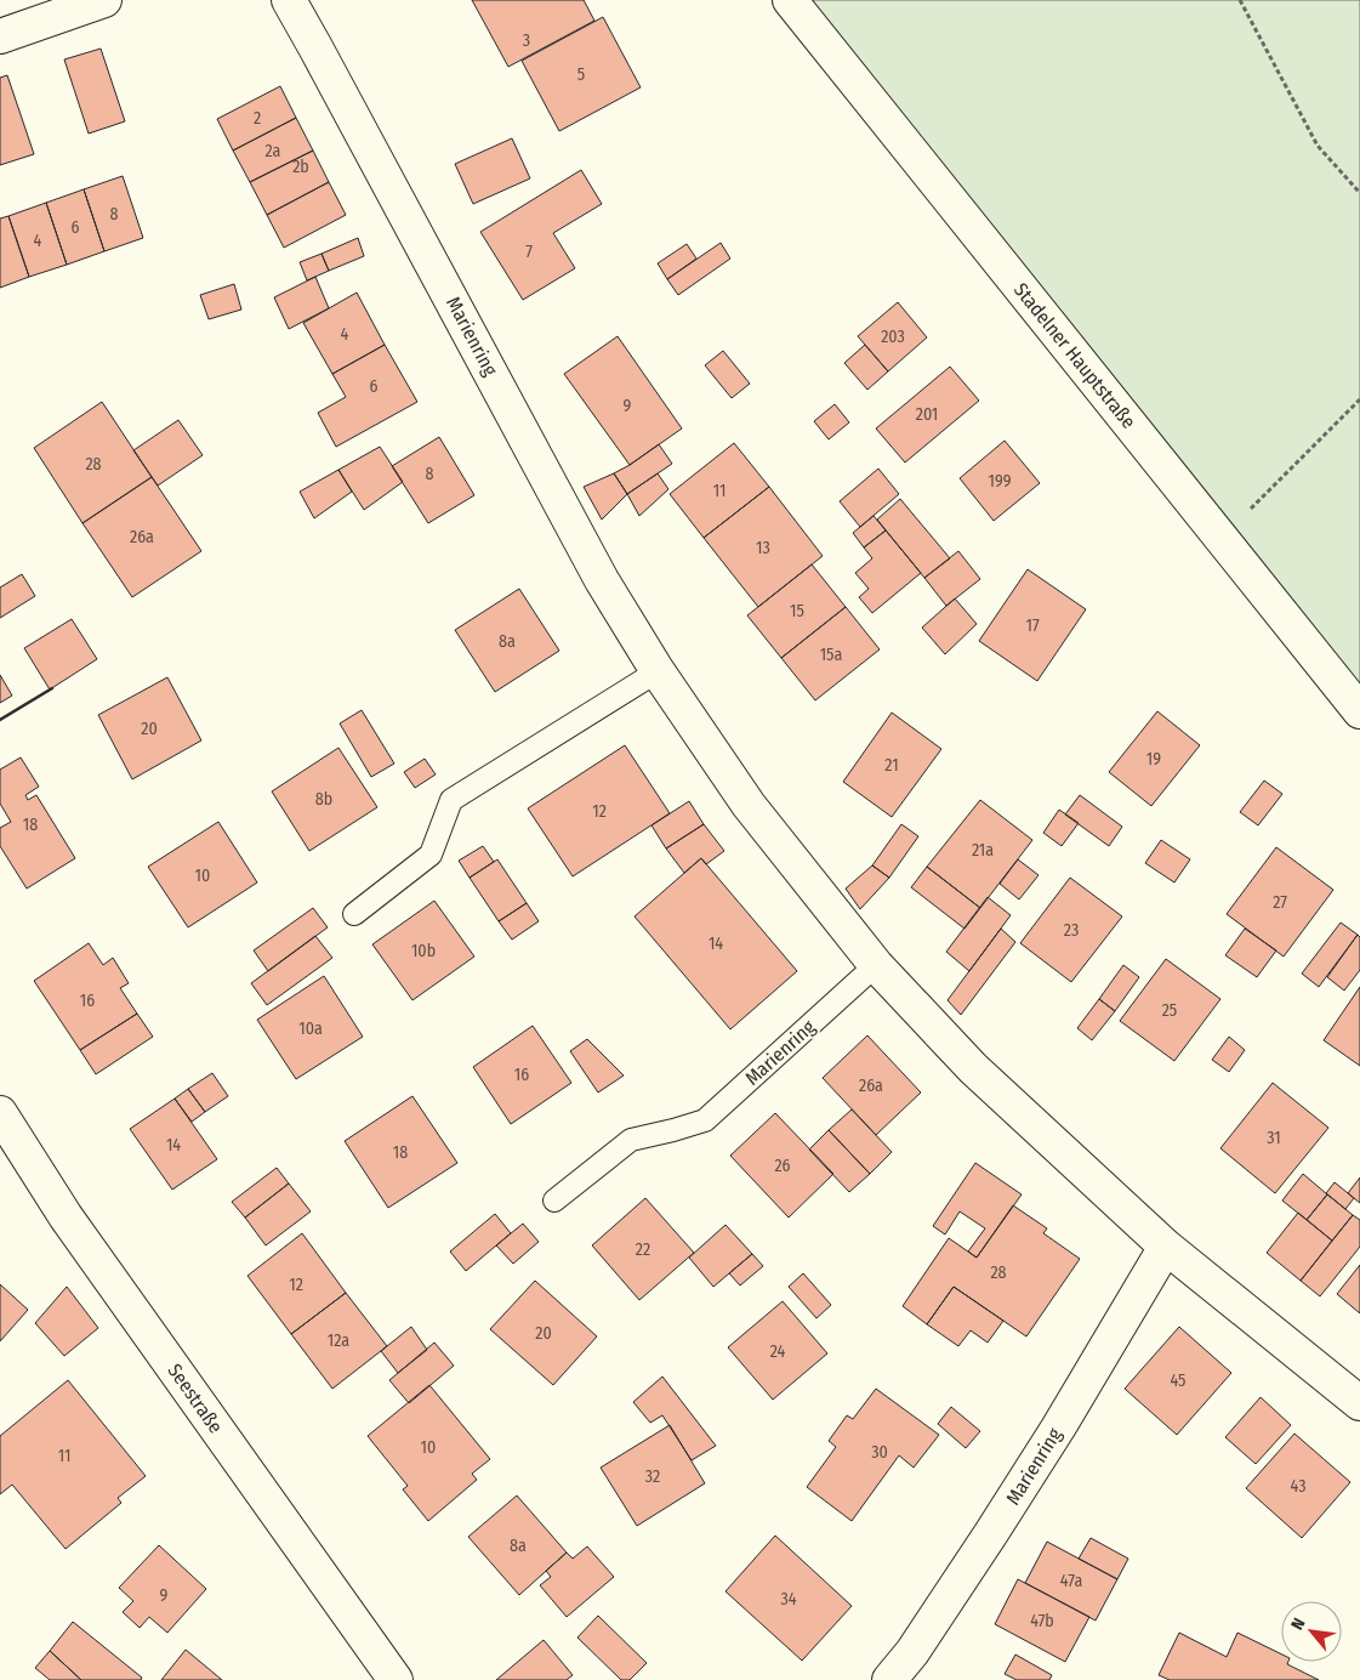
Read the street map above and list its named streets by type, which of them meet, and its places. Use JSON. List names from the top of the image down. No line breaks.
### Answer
{"streets":{"street":["Marienring","Stadelner Hauptstraße","Seestraße"]},"house_numbers":["3","5","2","2a","2b","8","6","4","7","4","203","6","9","201","28","8","199","11","26a","13","15","17","8a","15a","20","19","21","8b","12","18","21a","10","27","23","14","10b","16","25","10a","16","26a","31","14","18","26","22","28","12","20","12a","24","45","10","30","11","32","43","8a","47a","9","34","47b"],"north":"top left"}
